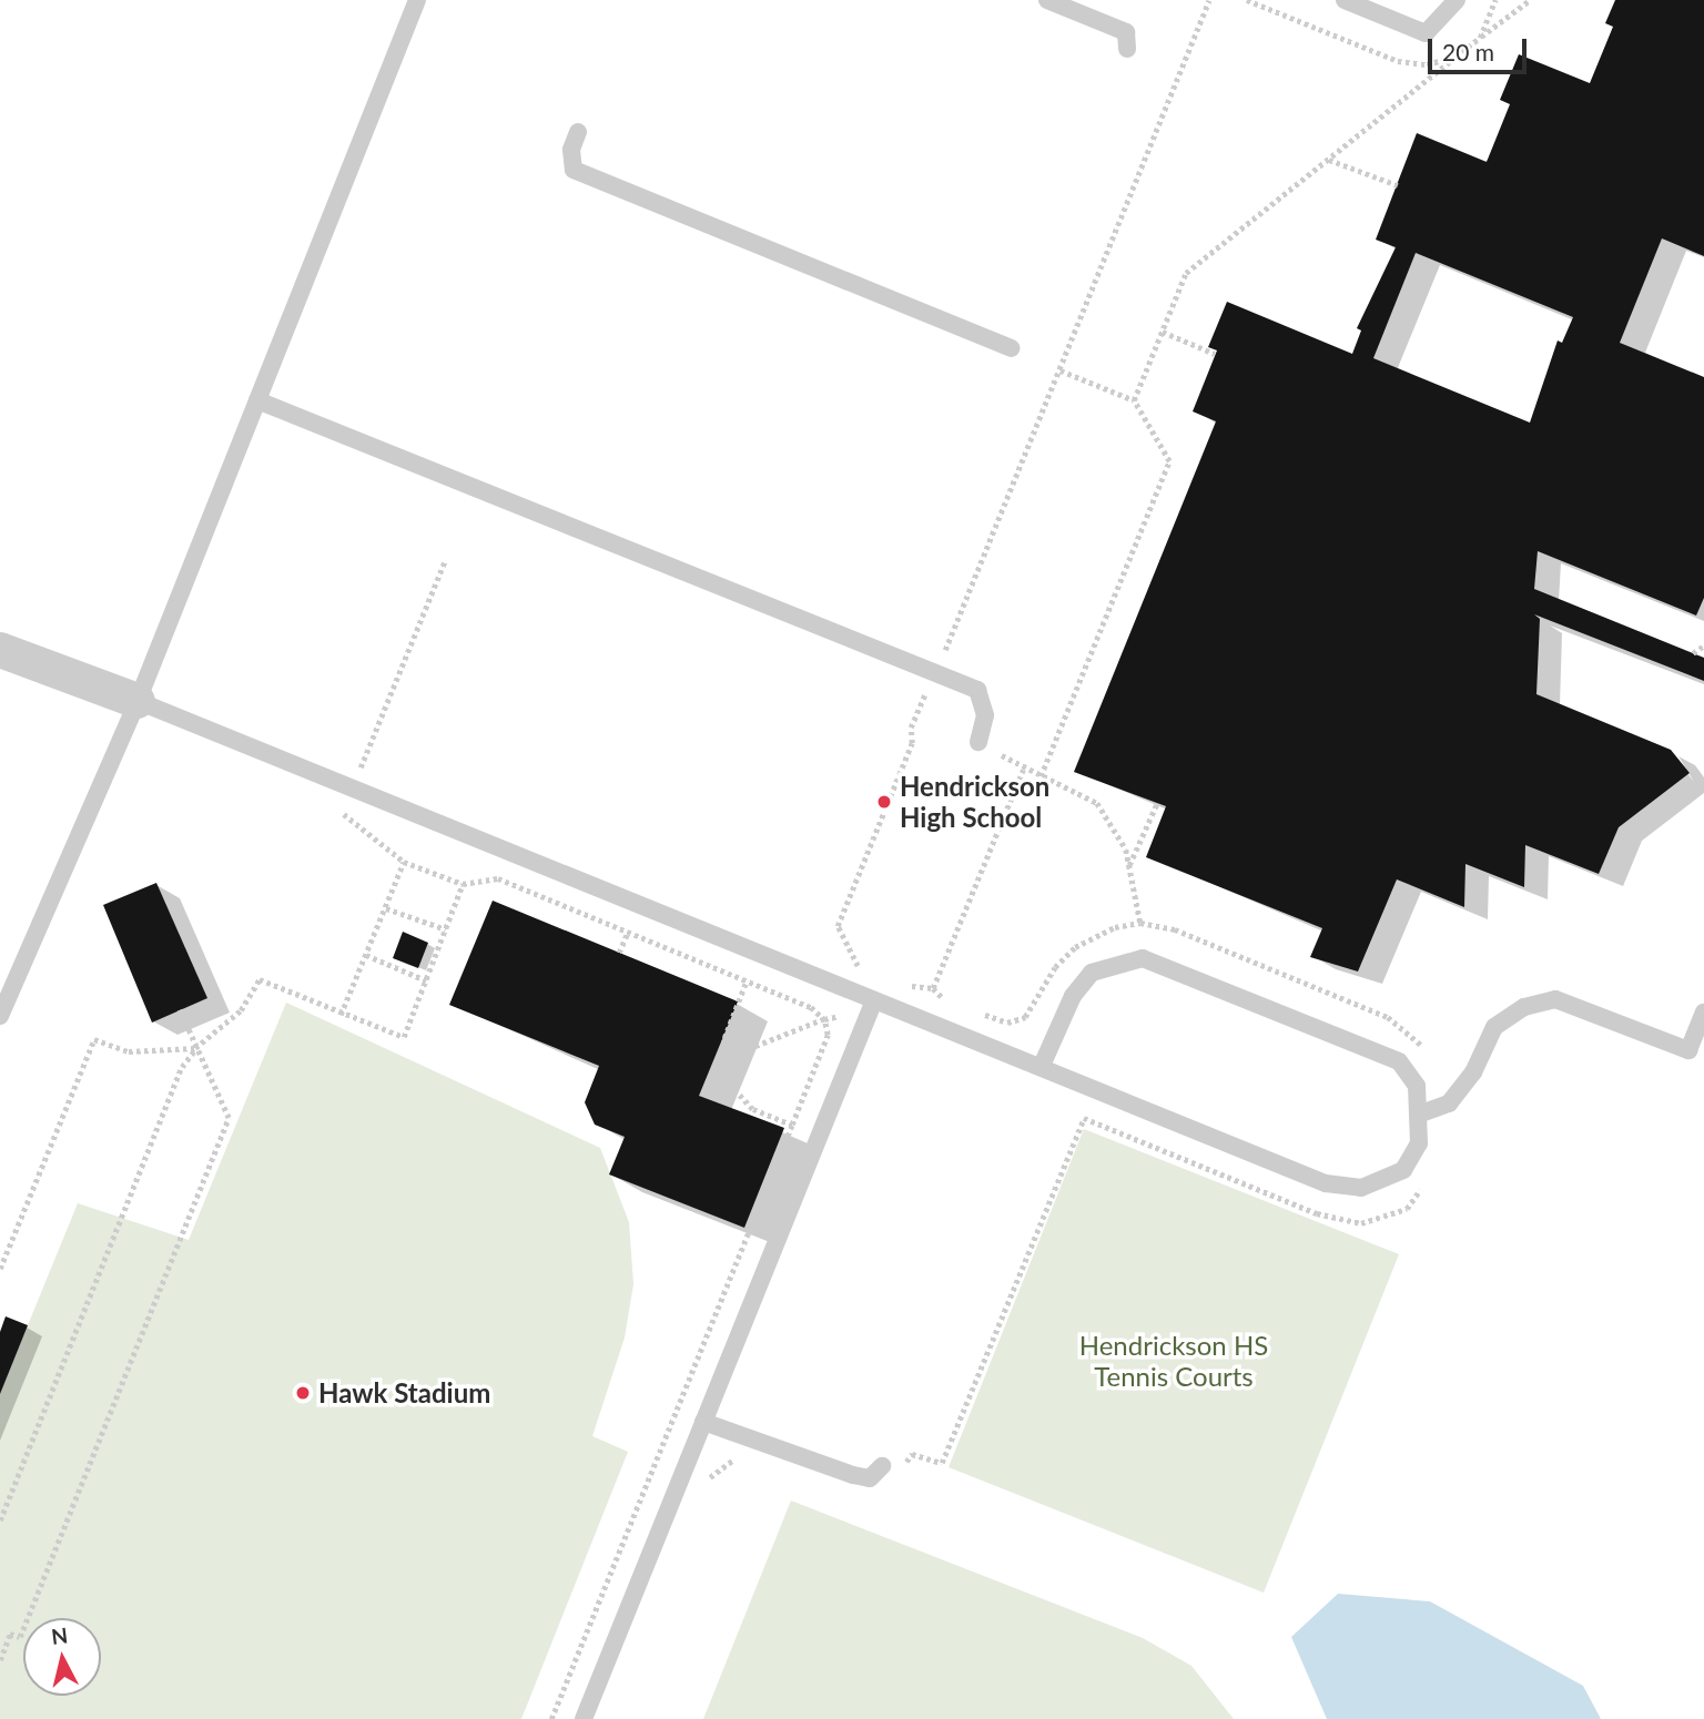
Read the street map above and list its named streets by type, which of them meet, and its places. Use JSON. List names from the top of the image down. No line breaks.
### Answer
{"parks":["Hendrickson HS Tennis Courts"],"places":["Hendrickson High School","Hawk Stadium"],"scale_bar":"20 m","north":"top"}
